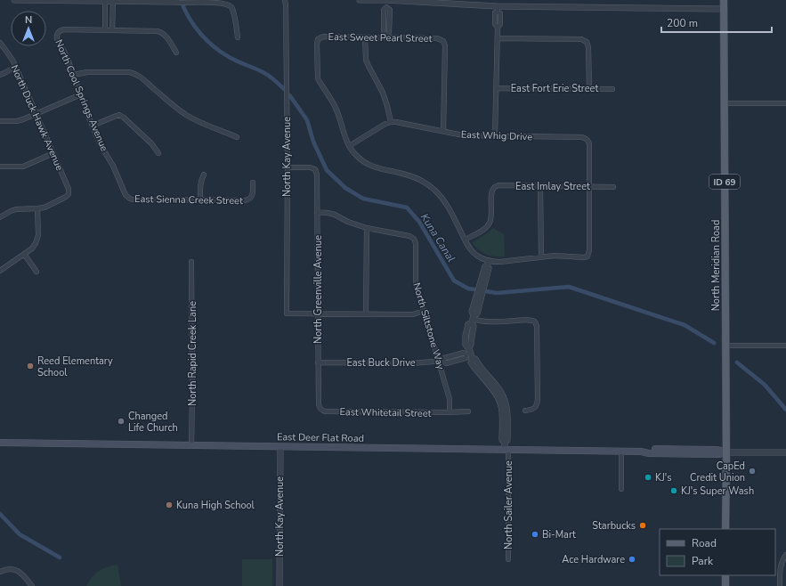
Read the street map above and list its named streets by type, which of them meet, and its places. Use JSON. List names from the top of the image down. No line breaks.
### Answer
{"streets":{"main road":["ID 69","North Meridian Road","East Deer Flat Road"],"street":["East Sweet Pearl Street","East Fort Erie Street","North Cool Springs Avenue","North Duck Hawk Avenue","East Whig Drive","North Kay Avenue","East Imlay Street","East Sienna Creek Street","North Greenville Avenue","North Siltstone Way","North Rapid Creek Lane","East Buck Drive","East Whitetail Street","North Sailer Avenue"]},"crossings":[["East Sweet Pearl Street","East Whig Drive"],["North Cool Springs Avenue","East Sienna Creek Street"],["East Whig Drive","East Imlay Street"],["North Kay Avenue","North Greenville Avenue"],["North Kay Avenue","East Deer Flat Road"],["North Meridian Road","East Deer Flat Road"],["North Greenville Avenue","East Buck Drive"],["North Greenville Avenue","East Whitetail Street"],["North Siltstone Way","East Buck Drive"],["North Siltstone Way","East Whitetail Street"],["North Rapid Creek Lane","East Deer Flat Road"],["East Deer Flat Road","North Sailer Avenue"]],"water":["Kuna Canal"],"places":["Reed Elementary School","Changed Life Church","CapEd Credit Union","KJ's","KJ's Super Wash","Kuna High School","Starbucks","Bi-Mart","Ace Hardware"],"legend":["Road","Park"],"scale_bar":"200 m","north":"top"}
